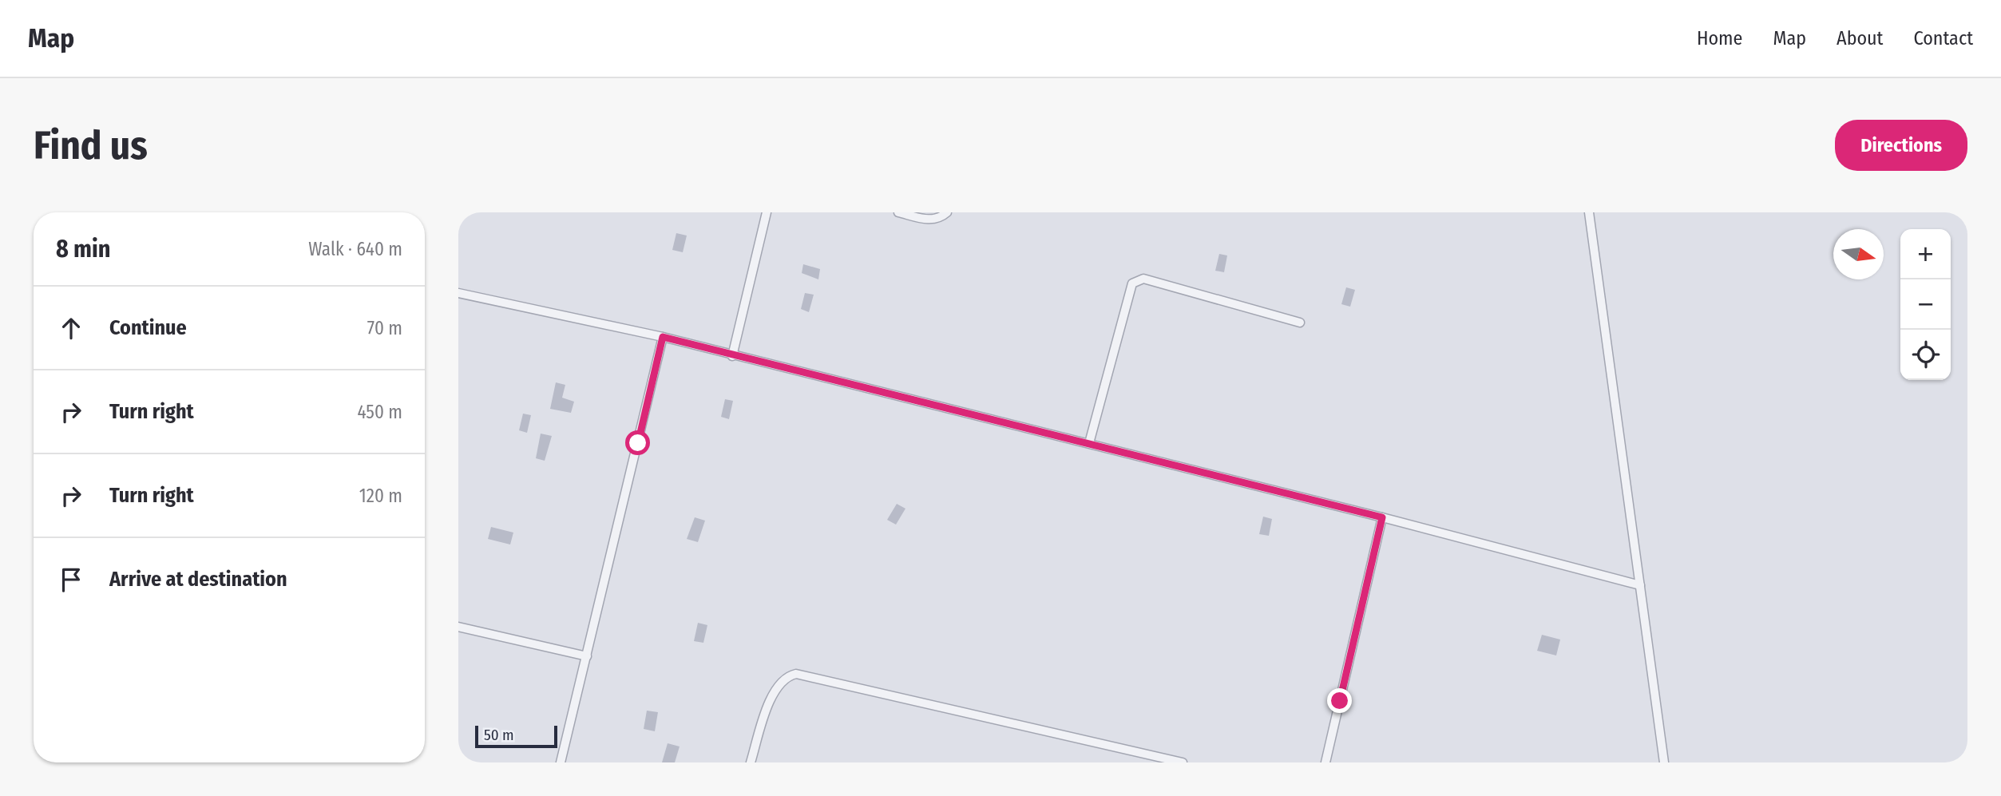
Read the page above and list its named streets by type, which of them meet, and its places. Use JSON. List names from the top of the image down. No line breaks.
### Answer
{"scale_bar":"50 m","north":"right","page":{"header":"Map","nav":["Home","Map","About","Contact"],"buttons":"Directions","title":"Find us","heading":["8 min","Walk · 640 m"],"map_buttons":["+","−"],"list":[["Continue","70 m"],["Turn right","450 m"],["Turn right","120 m"],"Arrive at destination"],"scale":"50 m"}}
